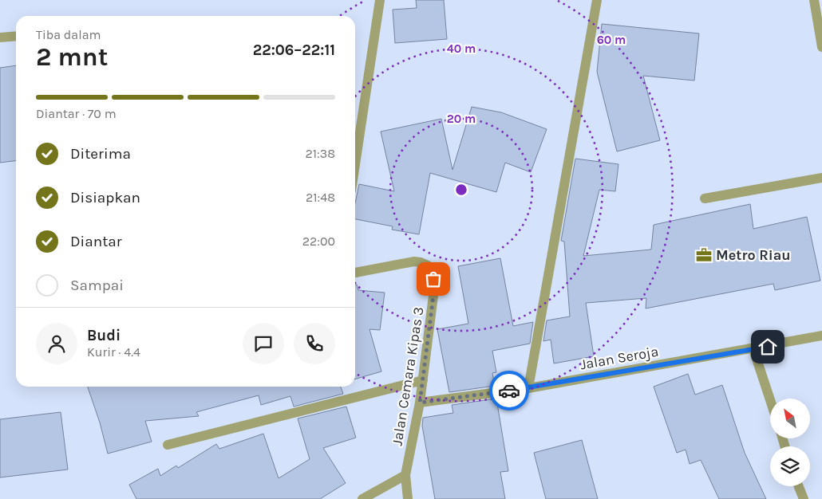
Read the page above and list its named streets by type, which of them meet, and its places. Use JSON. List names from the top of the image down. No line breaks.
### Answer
{"streets":{"street":["Jalan Seroja","Jalan Cemara Kipas 3"]},"crossings":[["Jalan Seroja","Jalan Cemara Kipas 3"]],"places":{"office":["Metro Riau"]},"north":"top left","page":{"heading":["2 mnt","Tiba dalam","22:06–22:11"],"panel":["Budi","Kurir · 4.4"],"bar":"Diantar · 70 m","list":[["Diterima","21:38"],["Disiapkan","21:48"],["Diantar","22:00"],"Sampai"]},"rings":["60 m","40 m","20 m"]}
